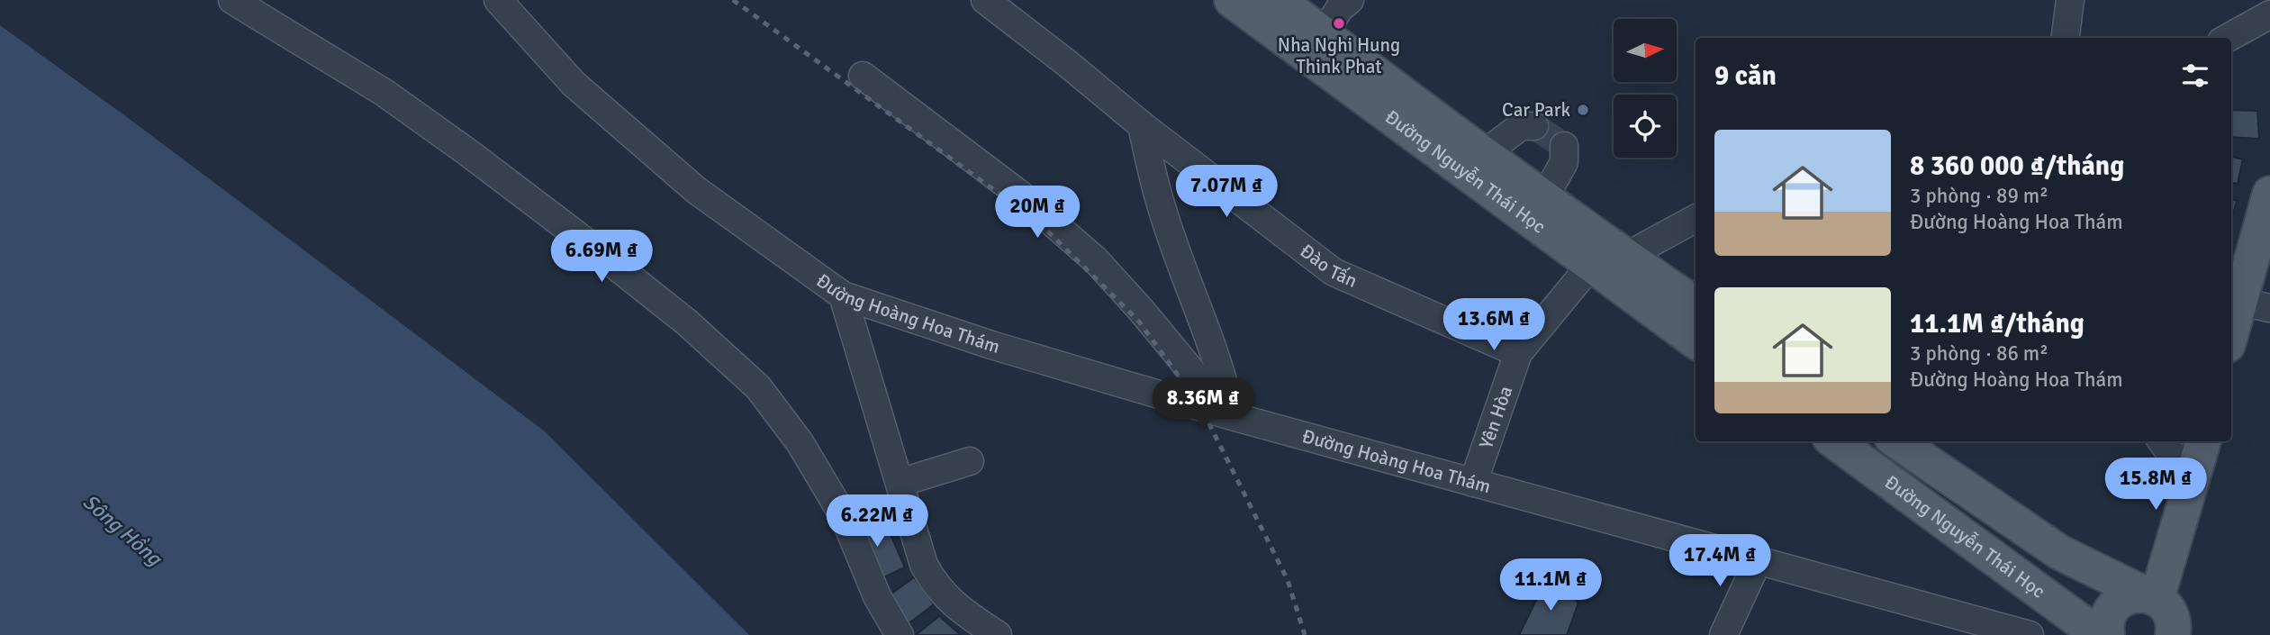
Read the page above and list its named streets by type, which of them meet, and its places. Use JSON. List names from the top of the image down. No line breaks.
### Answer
{"streets":{"main road":["Đường Nguyễn Thái Học"],"street":["Đào Tấn","Đường Hoàng Hoa Thám","Yên Hòa"]},"crossings":[["Đường Nguyễn Thái Học","Yên Hòa"],["Đào Tấn","Yên Hòa"],["Đường Hoàng Hoa Thám","Yên Hòa"]],"water":["Sông Hồng"],"places":["Nha Nghi Hung Think Phat","Car Park"],"north":"right","page":{"heading":"9 căn","list":[{"name":"8 360 000 ₫/tháng","note":"3 phòng · 89 m² · Đường Hoàng Hoa Thám"},{"name":"11.1M ₫/tháng","note":"3 phòng · 86 m² · Đường Hoàng Hoa Thám"}],"price":["7.07M ₫","20M ₫","6.69M ₫","13.6M ₫","8.36M ₫","15.8M ₫","6.22M ₫","17.4M ₫","11.1M ₫"]}}
